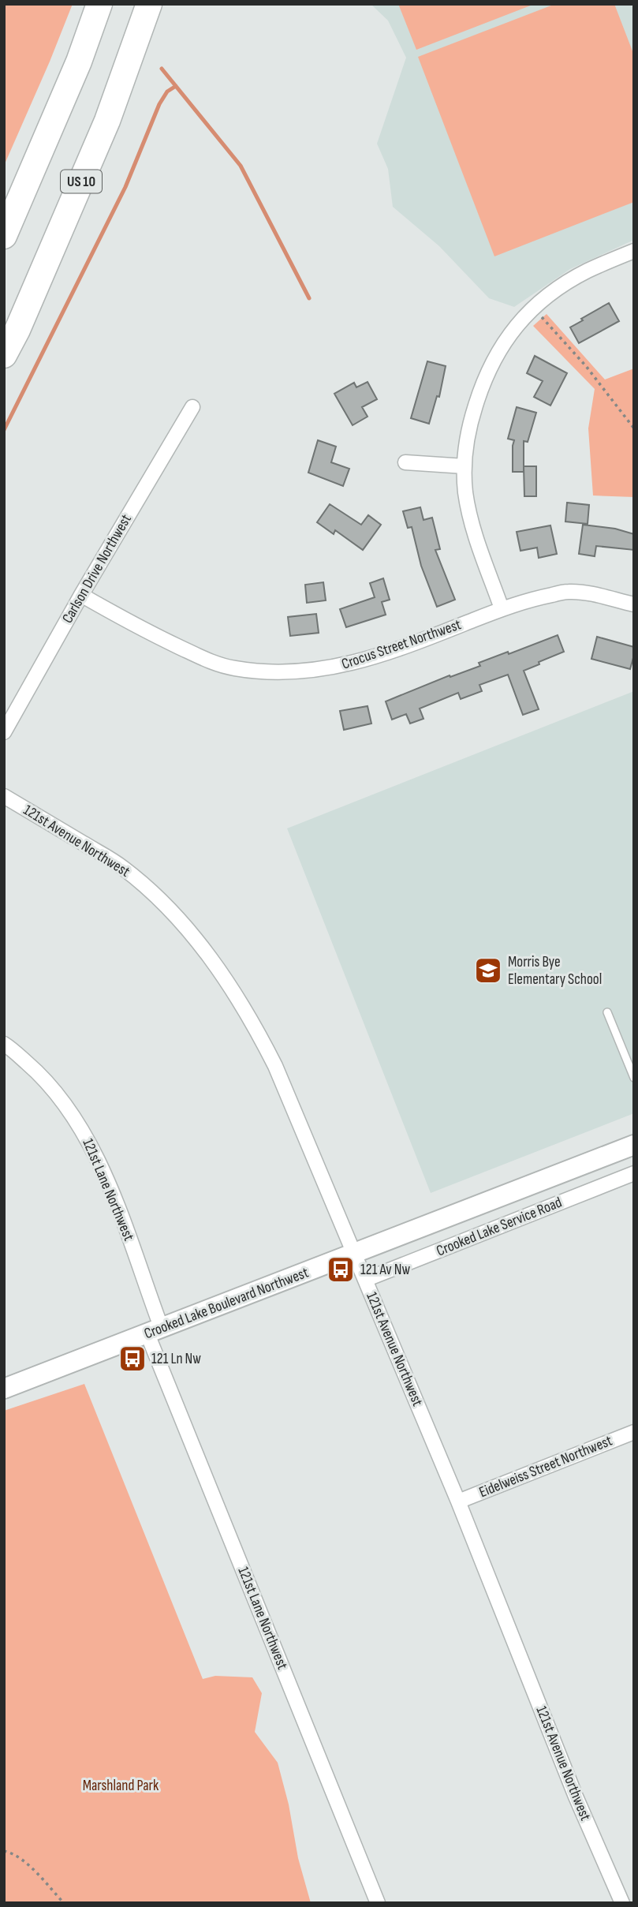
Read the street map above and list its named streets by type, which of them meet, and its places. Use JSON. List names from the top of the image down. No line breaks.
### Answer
{"streets":{"highway":["US 10"],"street":["Carlson Drive Northwest","Crocus Street Northwest","121st Avenue Northwest","121st Lane Northwest","Crooked Lake Service Road","Crooked Lake Boulevard Northwest","Eidelweiss Street Northwest"]},"crossings":[["Carlson Drive Northwest","Crocus Street Northwest"],["121st Avenue Northwest","Crooked Lake Service Road"],["121st Avenue Northwest","Crooked Lake Boulevard Northwest"],["121st Avenue Northwest","Eidelweiss Street Northwest"],["121st Lane Northwest","Crooked Lake Boulevard Northwest"]],"parks":["Marshland Park"],"places":{"school or university":["Morris Bye Elementary School"],"bus stop":["121 Av Nw","121 Ln Nw"]}}
